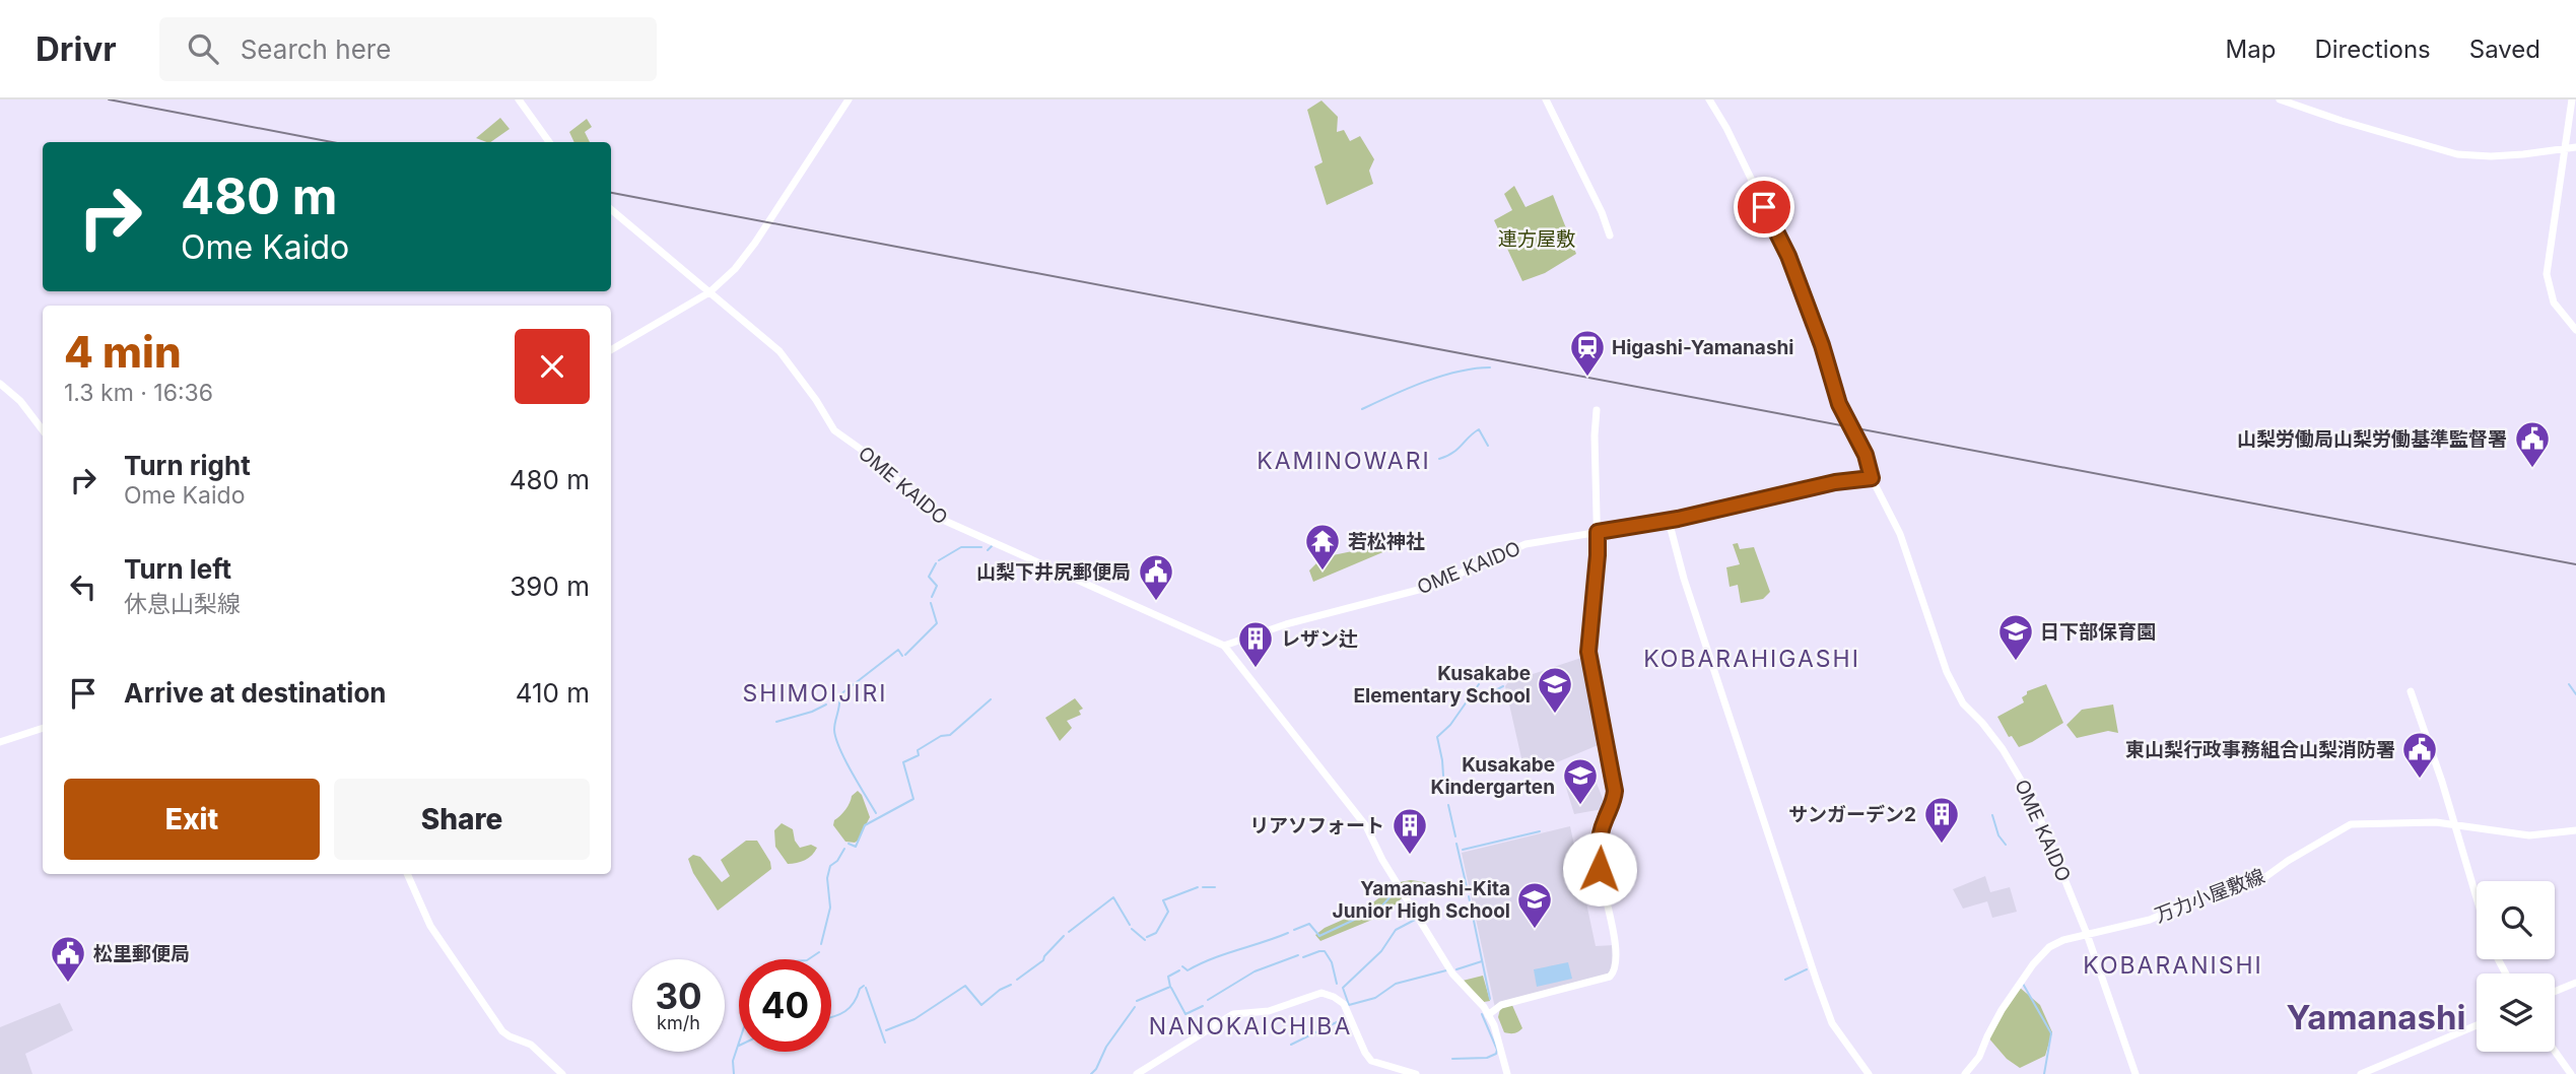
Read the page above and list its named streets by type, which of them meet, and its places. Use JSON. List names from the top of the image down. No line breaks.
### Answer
{"streets":{"main road":["OME KAIDO","万力小屋敷線"]},"crossings":[["OME KAIDO","万力小屋敷線"]],"districts":["KAMINOWARI","KOBARAHIGASHI","SHIMOIJIRI","KOBARANISHI","Yamanashi","NANOKAICHIBA"],"parks":["連方屋敷"],"places":{"station":["Higashi-Yamanashi"],"public building":["山梨労働局山梨労働基準監督署","山梨下井尻郵便局","東山梨行政事務組合山梨消防署","松里郵便局"],"temple":["若松神社"],"school or university":["日下部保育園","Kusakabe Elementary School","Kusakabe Kindergarten","Yamanashi-Kita Junior High School"],"building":["レザン辻","サンガーデン2","リアソフォート"]},"page":{"header":"Drivr","search":"Search here","nav":["Map","Directions","Saved"],"turn":["480 m","Ome Kaido"],"heading":["4 min","1.3 km · 16:36"],"list":[{"name":"Turn right","note":"Ome Kaido","value":"480 m"},{"name":"Turn left","note":"休息山梨線","value":"390 m"},{"name":"Arrive at destination","value":"410 m"}],"buttons":["Exit","Share"],"speed":"30 km/h","limit":"40"}}
